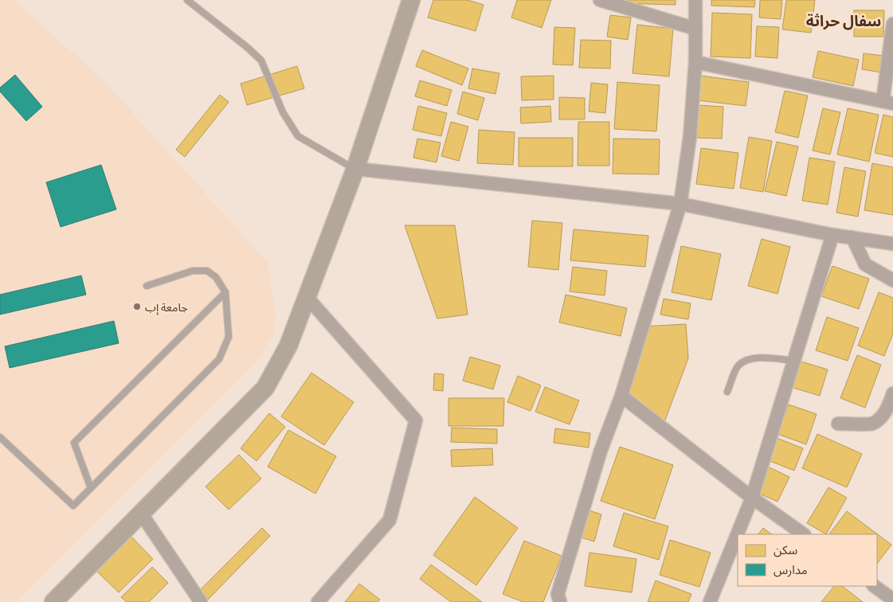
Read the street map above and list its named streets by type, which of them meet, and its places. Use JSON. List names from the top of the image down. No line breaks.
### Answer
{"districts":["سفال حراثة"],"places":["جامعة إب"],"legend":["سكن","مدارس"]}
